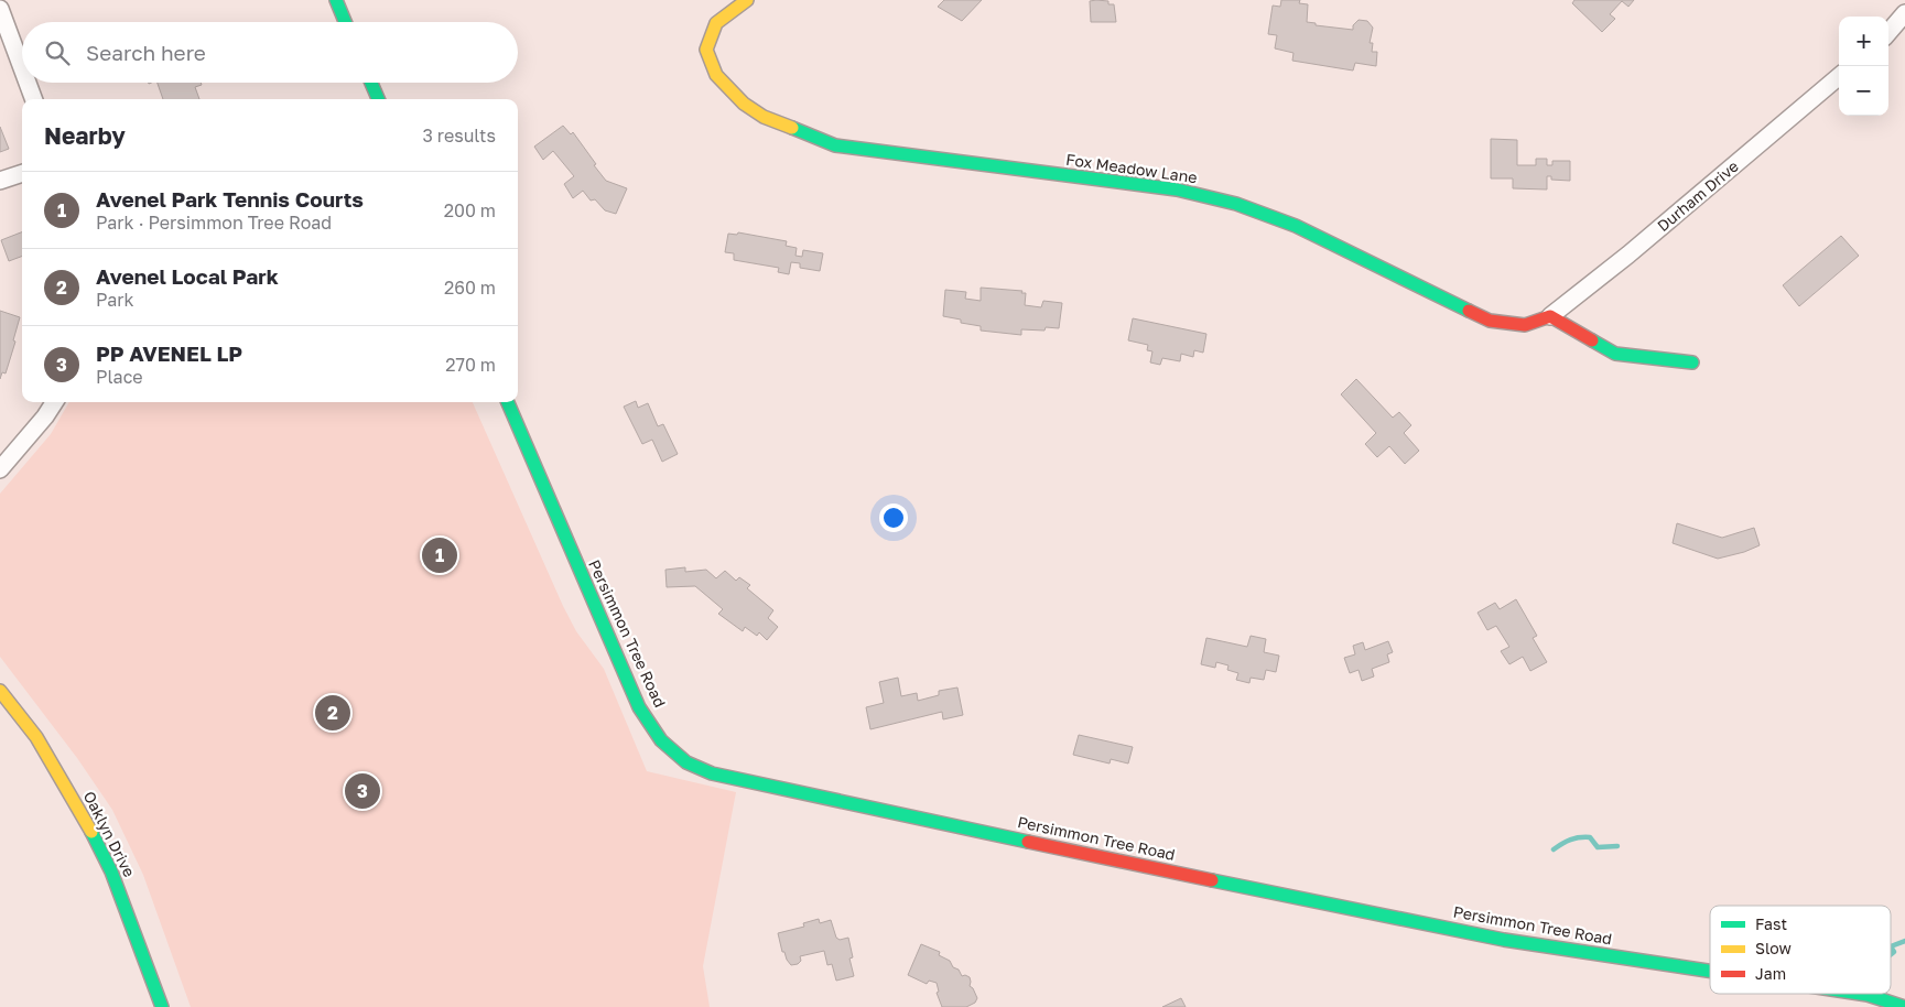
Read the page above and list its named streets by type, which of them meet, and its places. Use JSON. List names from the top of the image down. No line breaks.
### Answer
{"streets":{"main road":["Fox Meadow Lane","Persimmon Tree Road","Oaklyn Drive"],"street":["Durham Drive"]},"crossings":[["Fox Meadow Lane","Durham Drive"]],"legend":["Fast","Slow","Jam"],"page":{"map_buttons":["+","−"],"search":"Search here","heading":["Nearby","3 results"],"list":[{"mark":"1","name":"Avenel Park Tennis Courts","note":"Park · Persimmon Tree Road","value":"200 m"},{"mark":"2","name":"Avenel Local Park","note":"Park","value":"260 m"},{"mark":"3","name":"PP AVENEL LP","note":"Place","value":"270 m"}],"pins":["1","2","3"]}}
